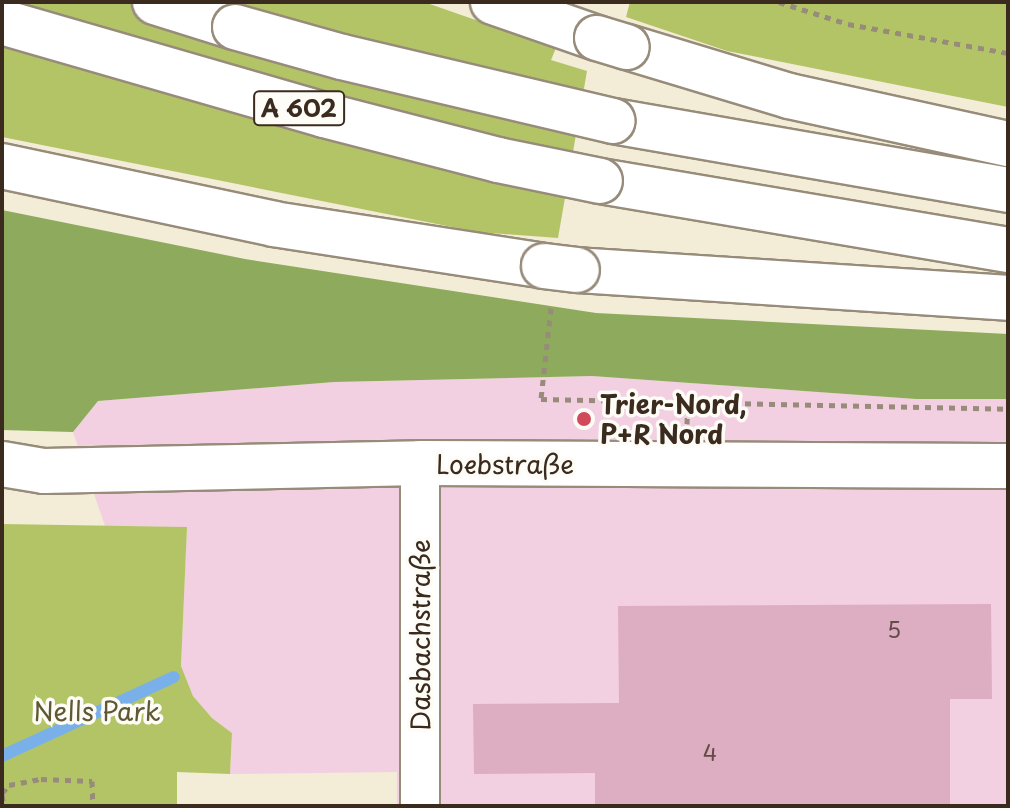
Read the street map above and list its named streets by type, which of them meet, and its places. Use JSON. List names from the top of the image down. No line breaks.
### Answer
{"streets":{"main road":["A 602","Loebstraße"],"street":["Dasbachstraße"]},"crossings":[["Loebstraße","Dasbachstraße"]],"parks":["Nells Park"],"places":["Trier-Nord, P+R Nord"],"house_numbers":["5","4"]}
